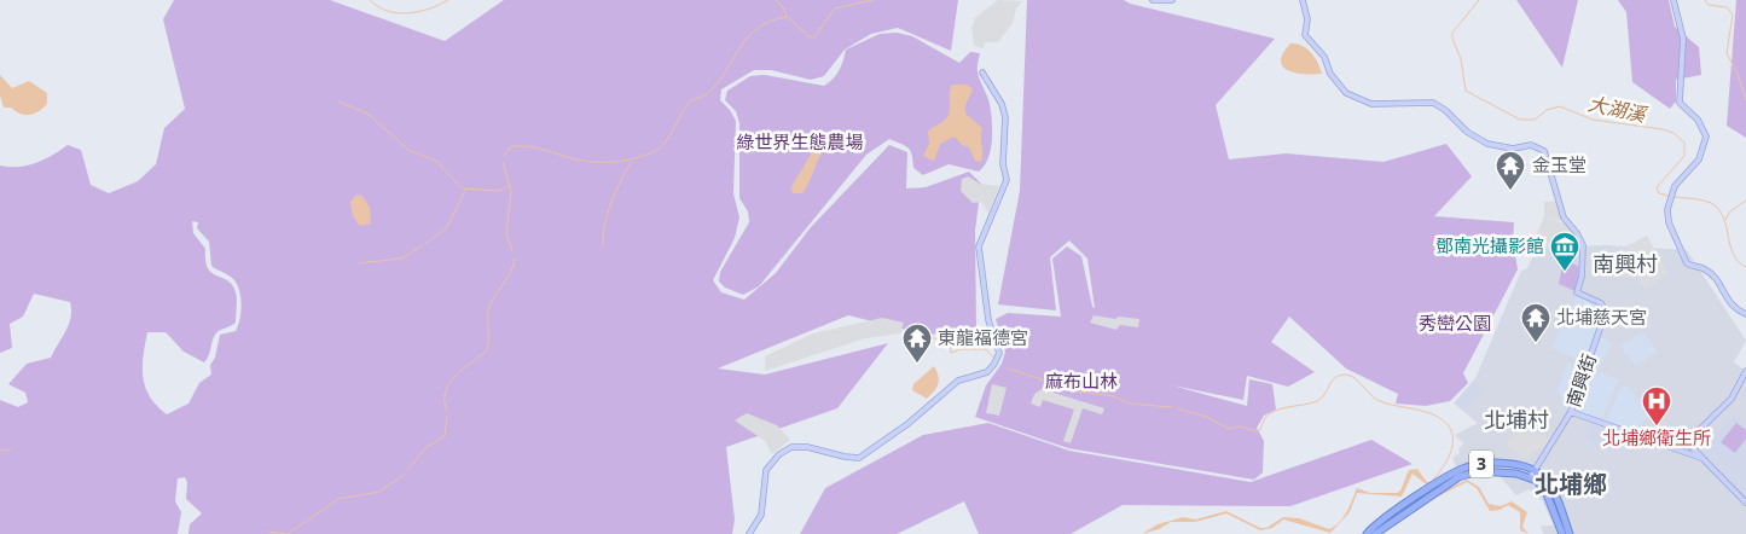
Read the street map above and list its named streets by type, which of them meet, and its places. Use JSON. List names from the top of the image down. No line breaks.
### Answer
{"streets":{"main road":["3"],"street":["南興街"]},"crossings":[["南興街","3"]],"districts":["南興村","北埔村","北埔鄉"],"water":["大湖溪"],"parks":["綠世界生態農場","秀巒公園","麻布山林"],"places":{"temple":["金玉堂","北埔慈天宮","東龍福德宮"],"museum":["鄧南光攝影館"],"hospital":["北埔鄉衛生所"]}}
